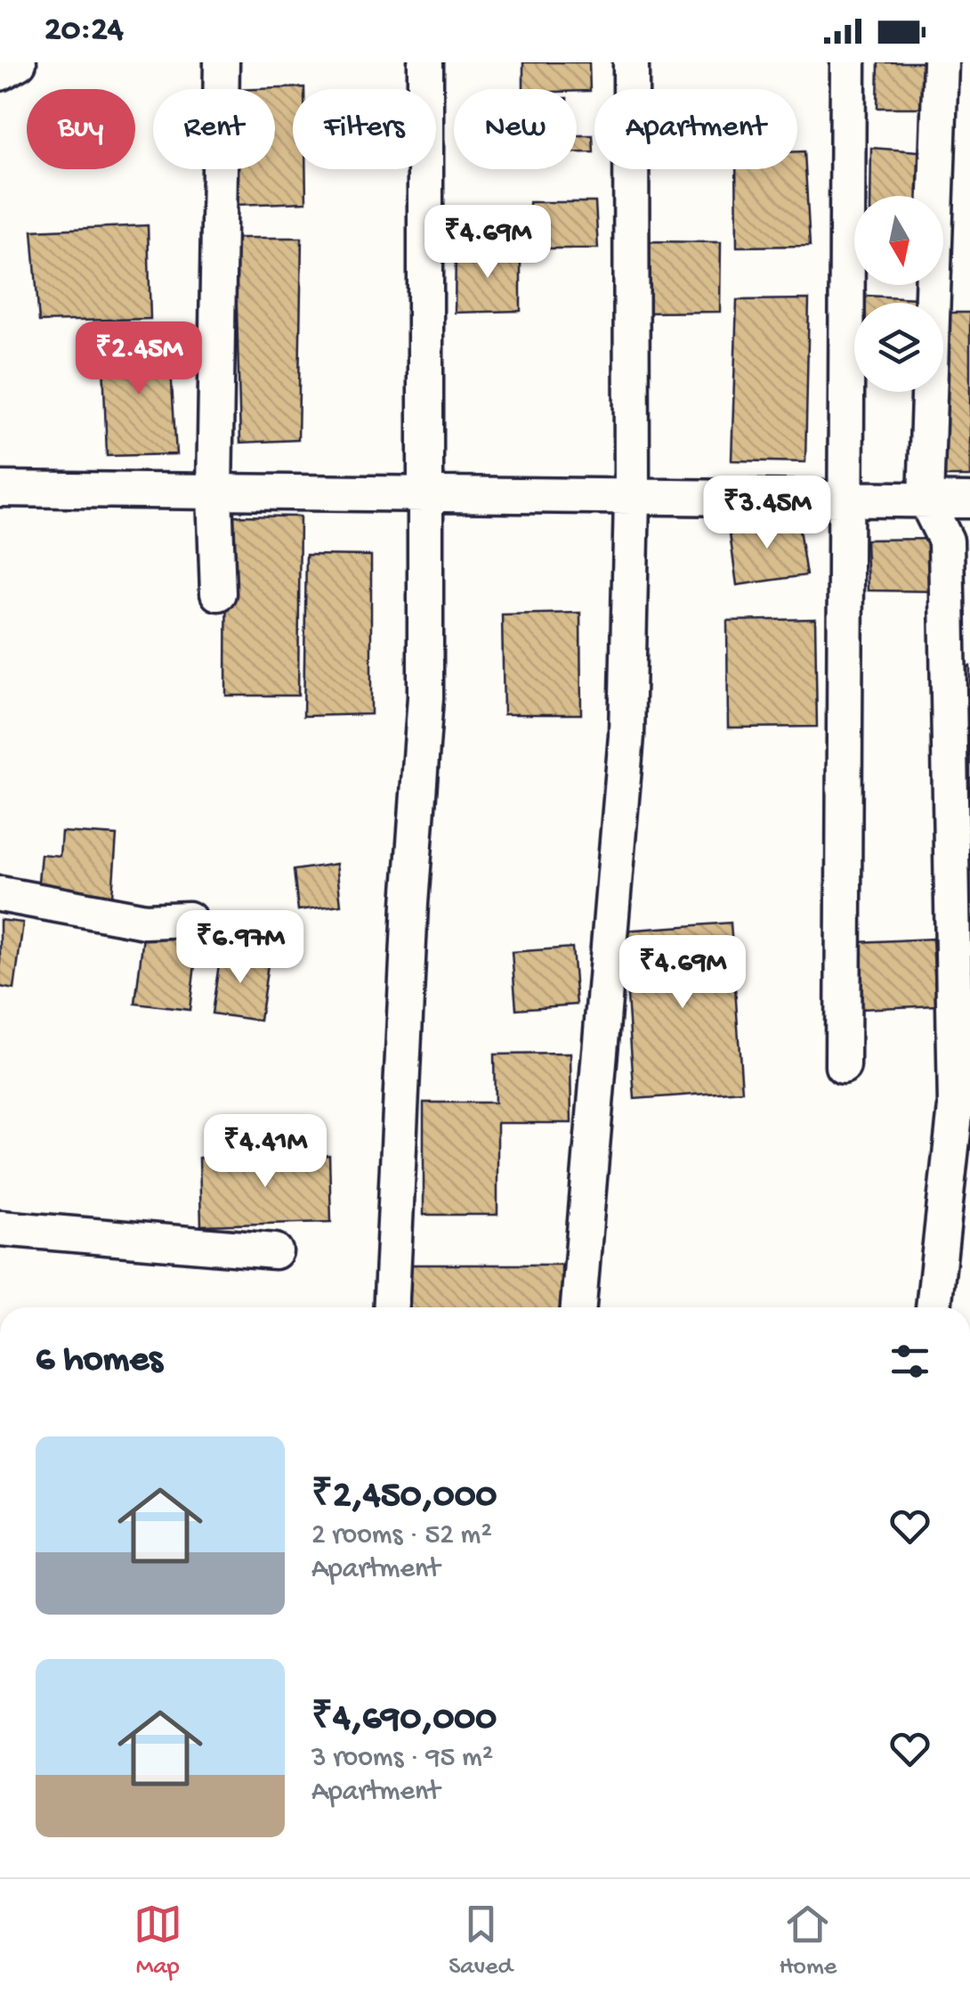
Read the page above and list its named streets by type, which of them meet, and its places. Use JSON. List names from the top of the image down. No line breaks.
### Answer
{"north":"bottom","page":{"status":"20:24","chip":["Buy","Rent","Filters","New","Apartment"],"price":["₹4.69M","₹2.45M","₹3.45M","₹6.97M","₹4.69M","₹4.41M"],"heading":"6 homes","list":[{"name":"₹2,450,000","note":"2 rooms · 52 m² · Apartment"},{"name":"₹4,690,000","note":"3 rooms · 95 m² · Apartment"}],"tabs":["Map","Saved","Home"]}}
